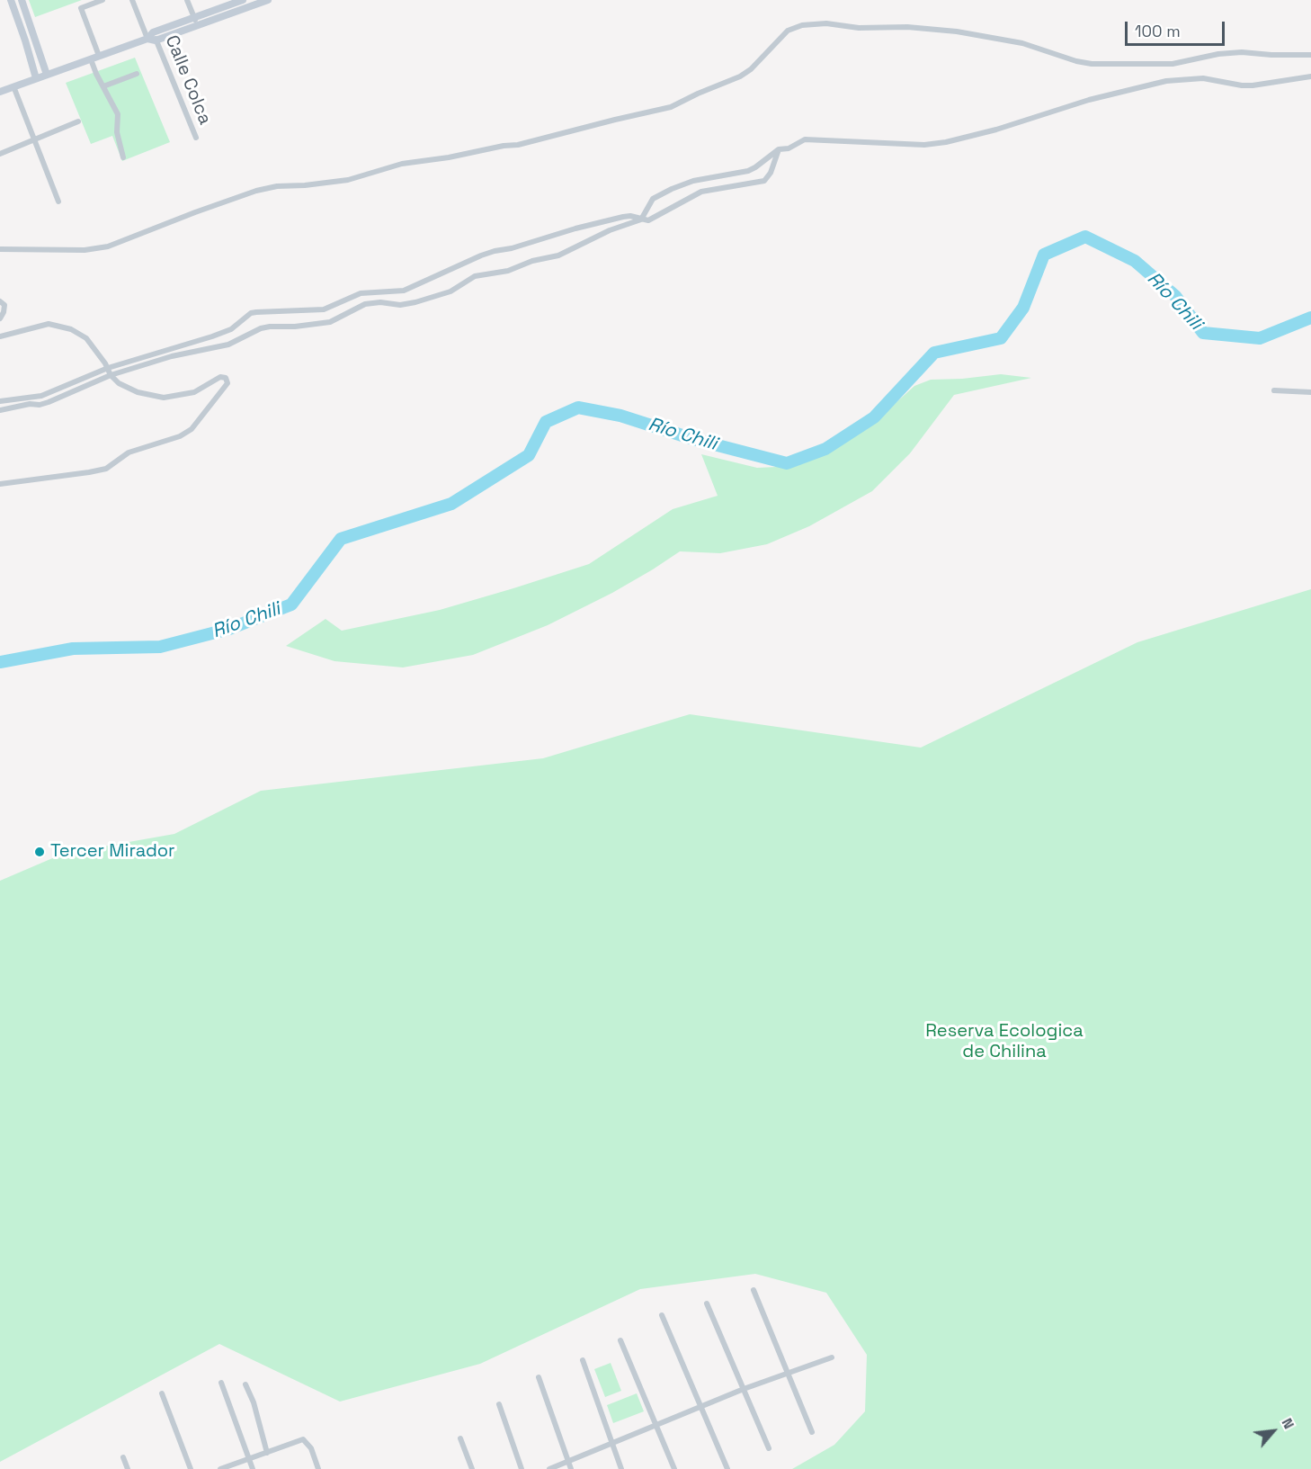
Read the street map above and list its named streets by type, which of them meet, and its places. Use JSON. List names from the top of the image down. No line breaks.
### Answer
{"streets":{"street":["Calle Colca"]},"water":["Río Chili"],"parks":["Reserva Ecologica de Chilina"],"places":["Tercer Mirador"],"scale_bar":"100 m","north":"top right"}
